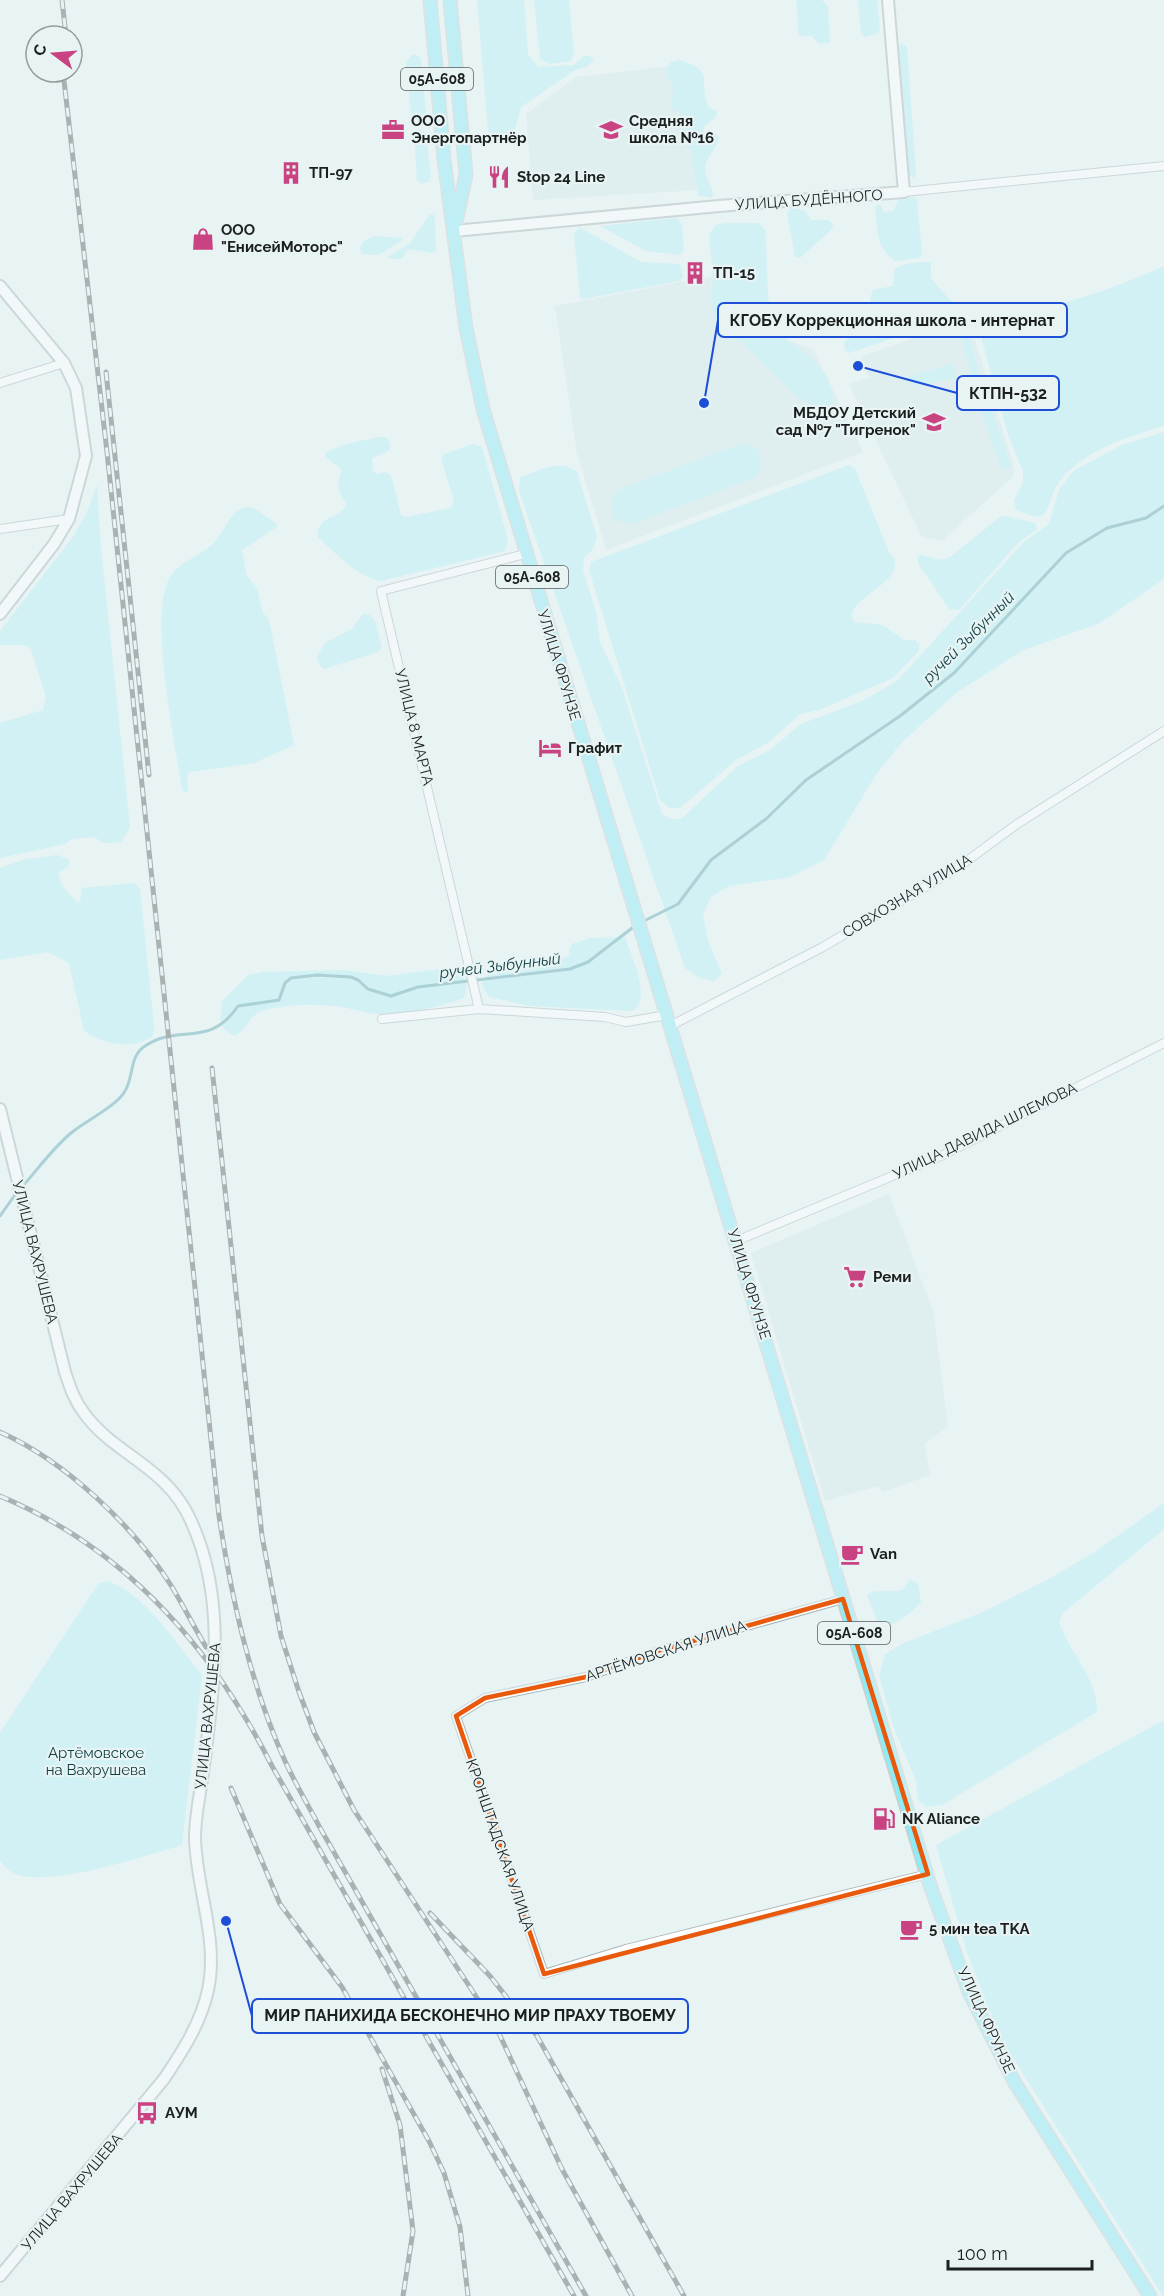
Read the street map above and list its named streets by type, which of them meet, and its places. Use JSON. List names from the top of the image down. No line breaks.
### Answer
{"streets":{"main road":["05А-608","УЛИЦА БУДЁННОГО","УЛИЦА ФРУНЗЕ","УЛИЦА ВАХРУШЕВА"],"street":["УЛИЦА 8 МАРТА","СОВХОЗНАЯ УЛИЦА","УЛИЦА ДАВИДА ШЛЕМОВА","АРТЁМОВСКАЯ УЛИЦА","КРОНШТАДСКАЯ УЛИЦА"]},"crossings":[["УЛИЦА БУДЁННОГО","УЛИЦА ФРУНЗЕ"],["УЛИЦА ФРУНЗЕ","УЛИЦА 8 МАРТА"],["УЛИЦА ФРУНЗЕ","СОВХОЗНАЯ УЛИЦА"],["УЛИЦА ФРУНЗЕ","УЛИЦА ДАВИДА ШЛЕМОВА"],["УЛИЦА ФРУНЗЕ","АРТЁМОВСКАЯ УЛИЦА"],["УЛИЦА ФРУНЗЕ","КРОНШТАДСКАЯ УЛИЦА"],["АРТЁМОВСКАЯ УЛИЦА","КРОНШТАДСКАЯ УЛИЦА"]],"water":["ручей Зыбунный"],"parks":["Артёмовское на Вахрушева"],"places":{"office":["ООО Энергопартнёр"],"school or university":["Средняя школа №16","МБДОУ Детский сад №7 \"Тигренок\""],"building":["ТП-97","ТП-15"],"restaurant":["Stop 24 Line"],"shop":["ООО \"ЕнисейМоторс\""],"other":["КТПН-532","КГОБУ Коррекционная школа - интернат","МИР ПАНИХИДА БЕСКОНЕЧНО МИР ПРАХУ ТВОЕМУ"],"hotel":["Графит"],"supermarket":["Реми"],"cafe":["Van","5 мин tea TKA"],"fuel station":["NK Aliance"],"bus stop":["АУМ"]},"scale_bar":"100 m","north":"left"}
